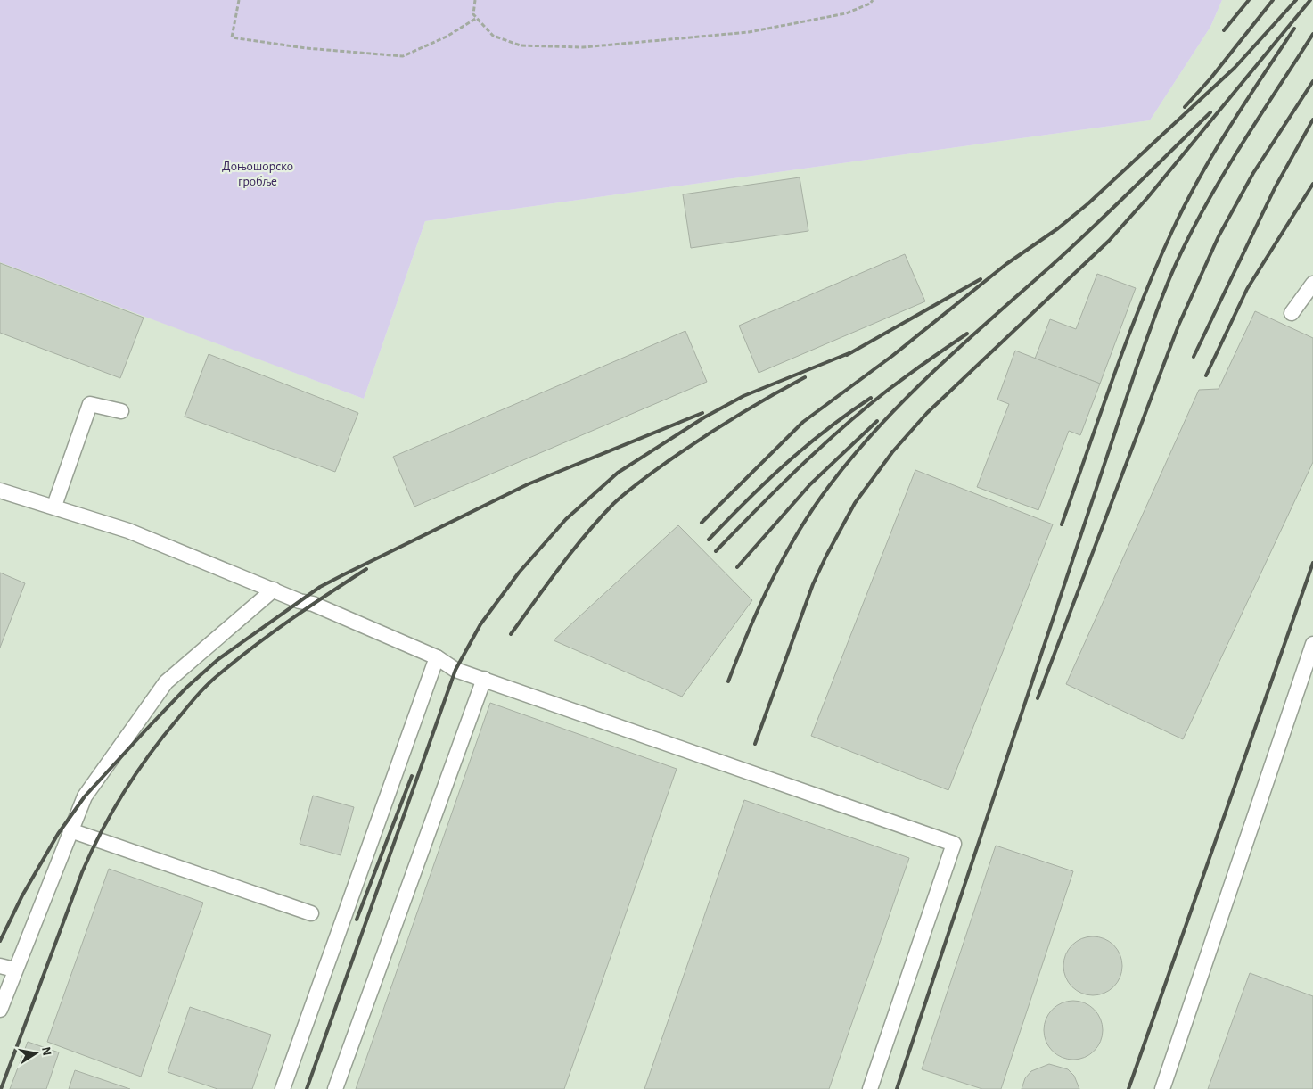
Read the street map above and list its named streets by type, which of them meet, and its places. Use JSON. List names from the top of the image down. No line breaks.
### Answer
{"parks":["Доњошорско гробље"],"north":"right"}
